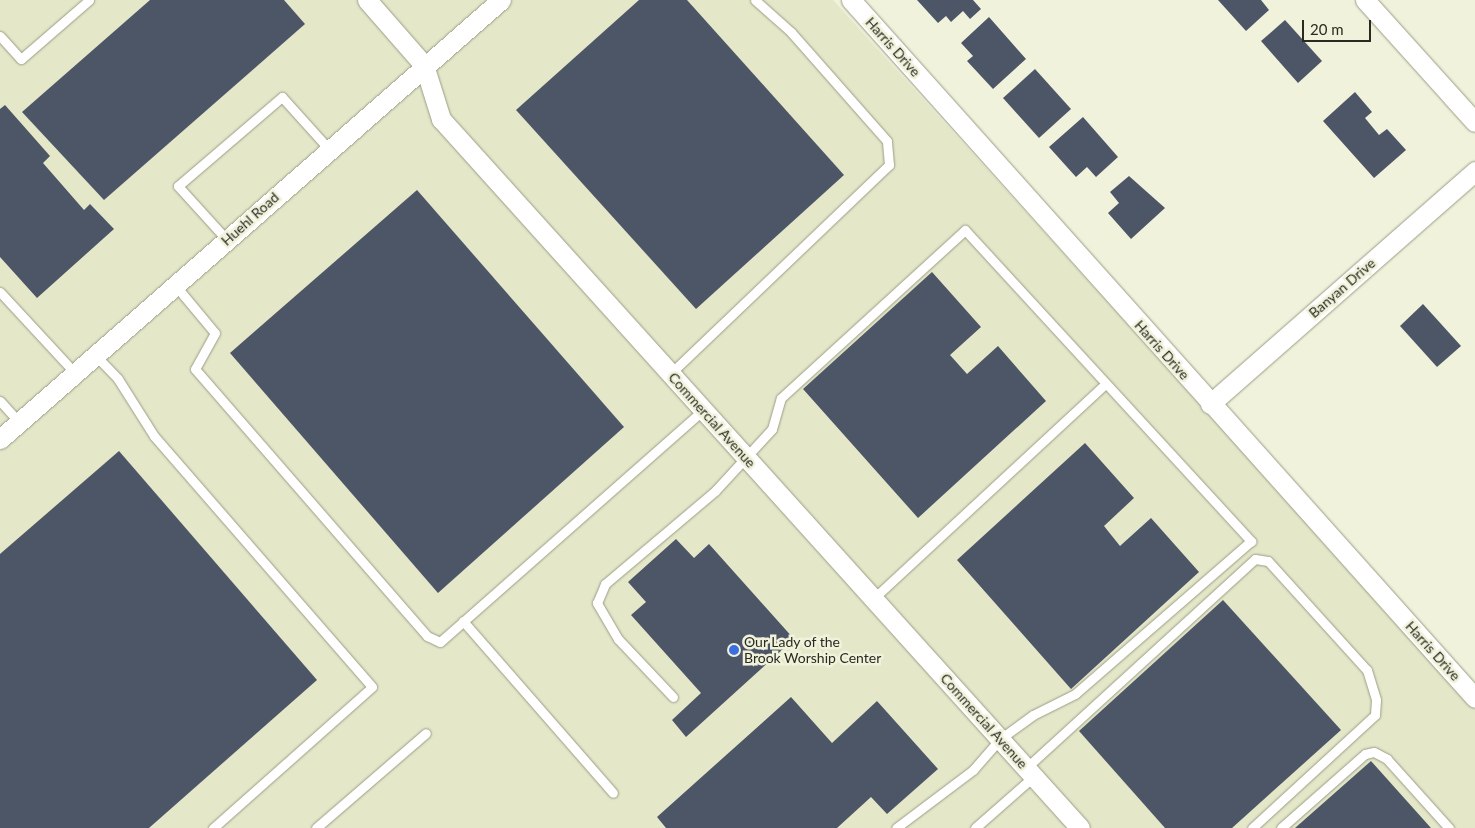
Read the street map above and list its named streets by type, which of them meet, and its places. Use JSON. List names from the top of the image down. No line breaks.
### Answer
{"streets":{"street":["Harris Drive","Huehl Road","Banyan Drive","Commercial Avenue"]},"crossings":[["Harris Drive","Banyan Drive"],["Huehl Road","Commercial Avenue"]],"places":["Our Lady of the Brook Worship Center"],"scale_bar":"20 m"}
